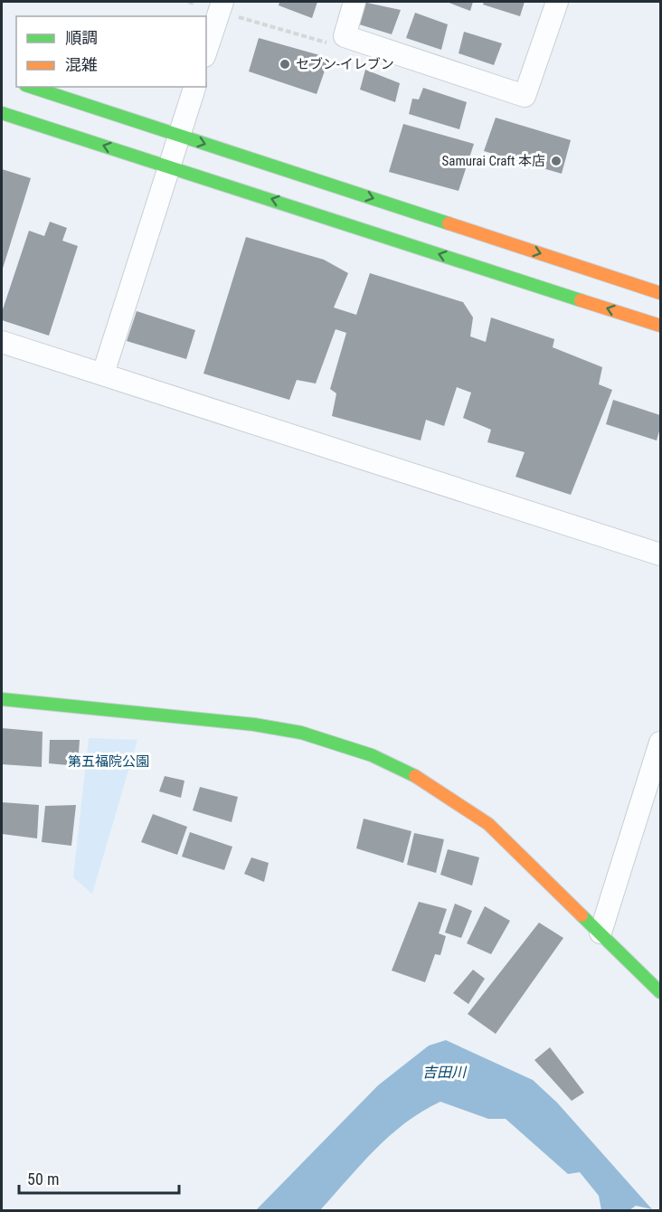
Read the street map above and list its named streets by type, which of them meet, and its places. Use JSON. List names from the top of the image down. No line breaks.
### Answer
{"water":["吉田川"],"parks":["第五福院公園"],"places":["セブン-イレブン","Samurai Craft 本店"],"legend":["順調","混雑"],"scale_bar":"50 m"}
